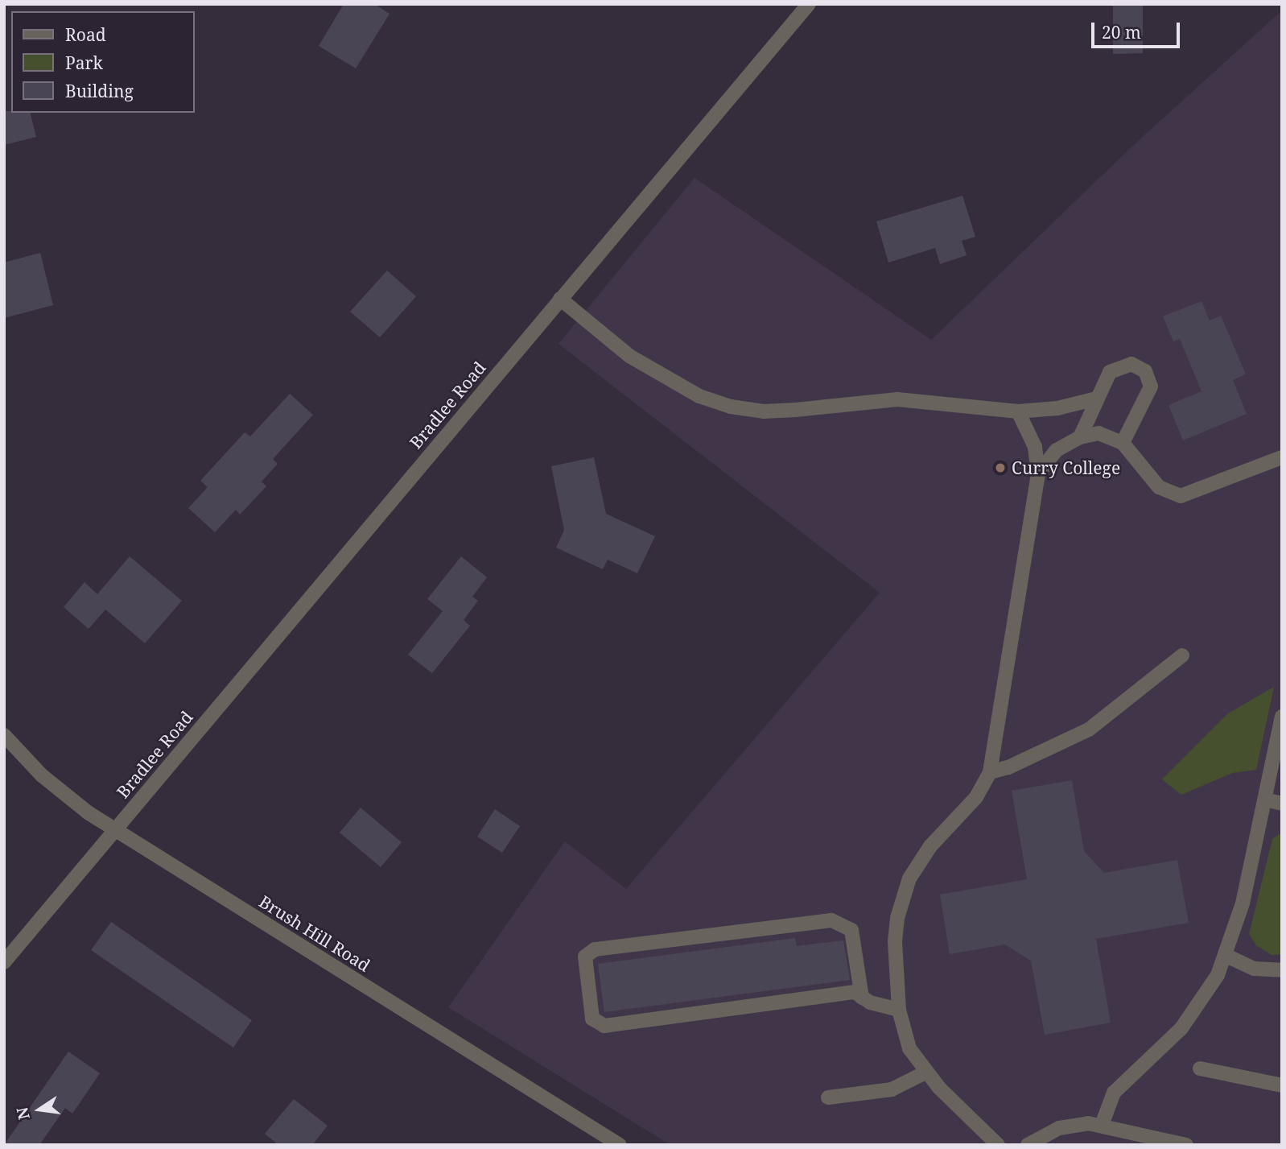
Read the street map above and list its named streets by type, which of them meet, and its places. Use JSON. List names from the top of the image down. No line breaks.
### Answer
{"streets":{"street":["Bradlee Road","Brush Hill Road"]},"crossings":[["Bradlee Road","Brush Hill Road"]],"places":["Curry College"],"legend":["Road","Park","Building"],"scale_bar":"20 m","north":"left"}
